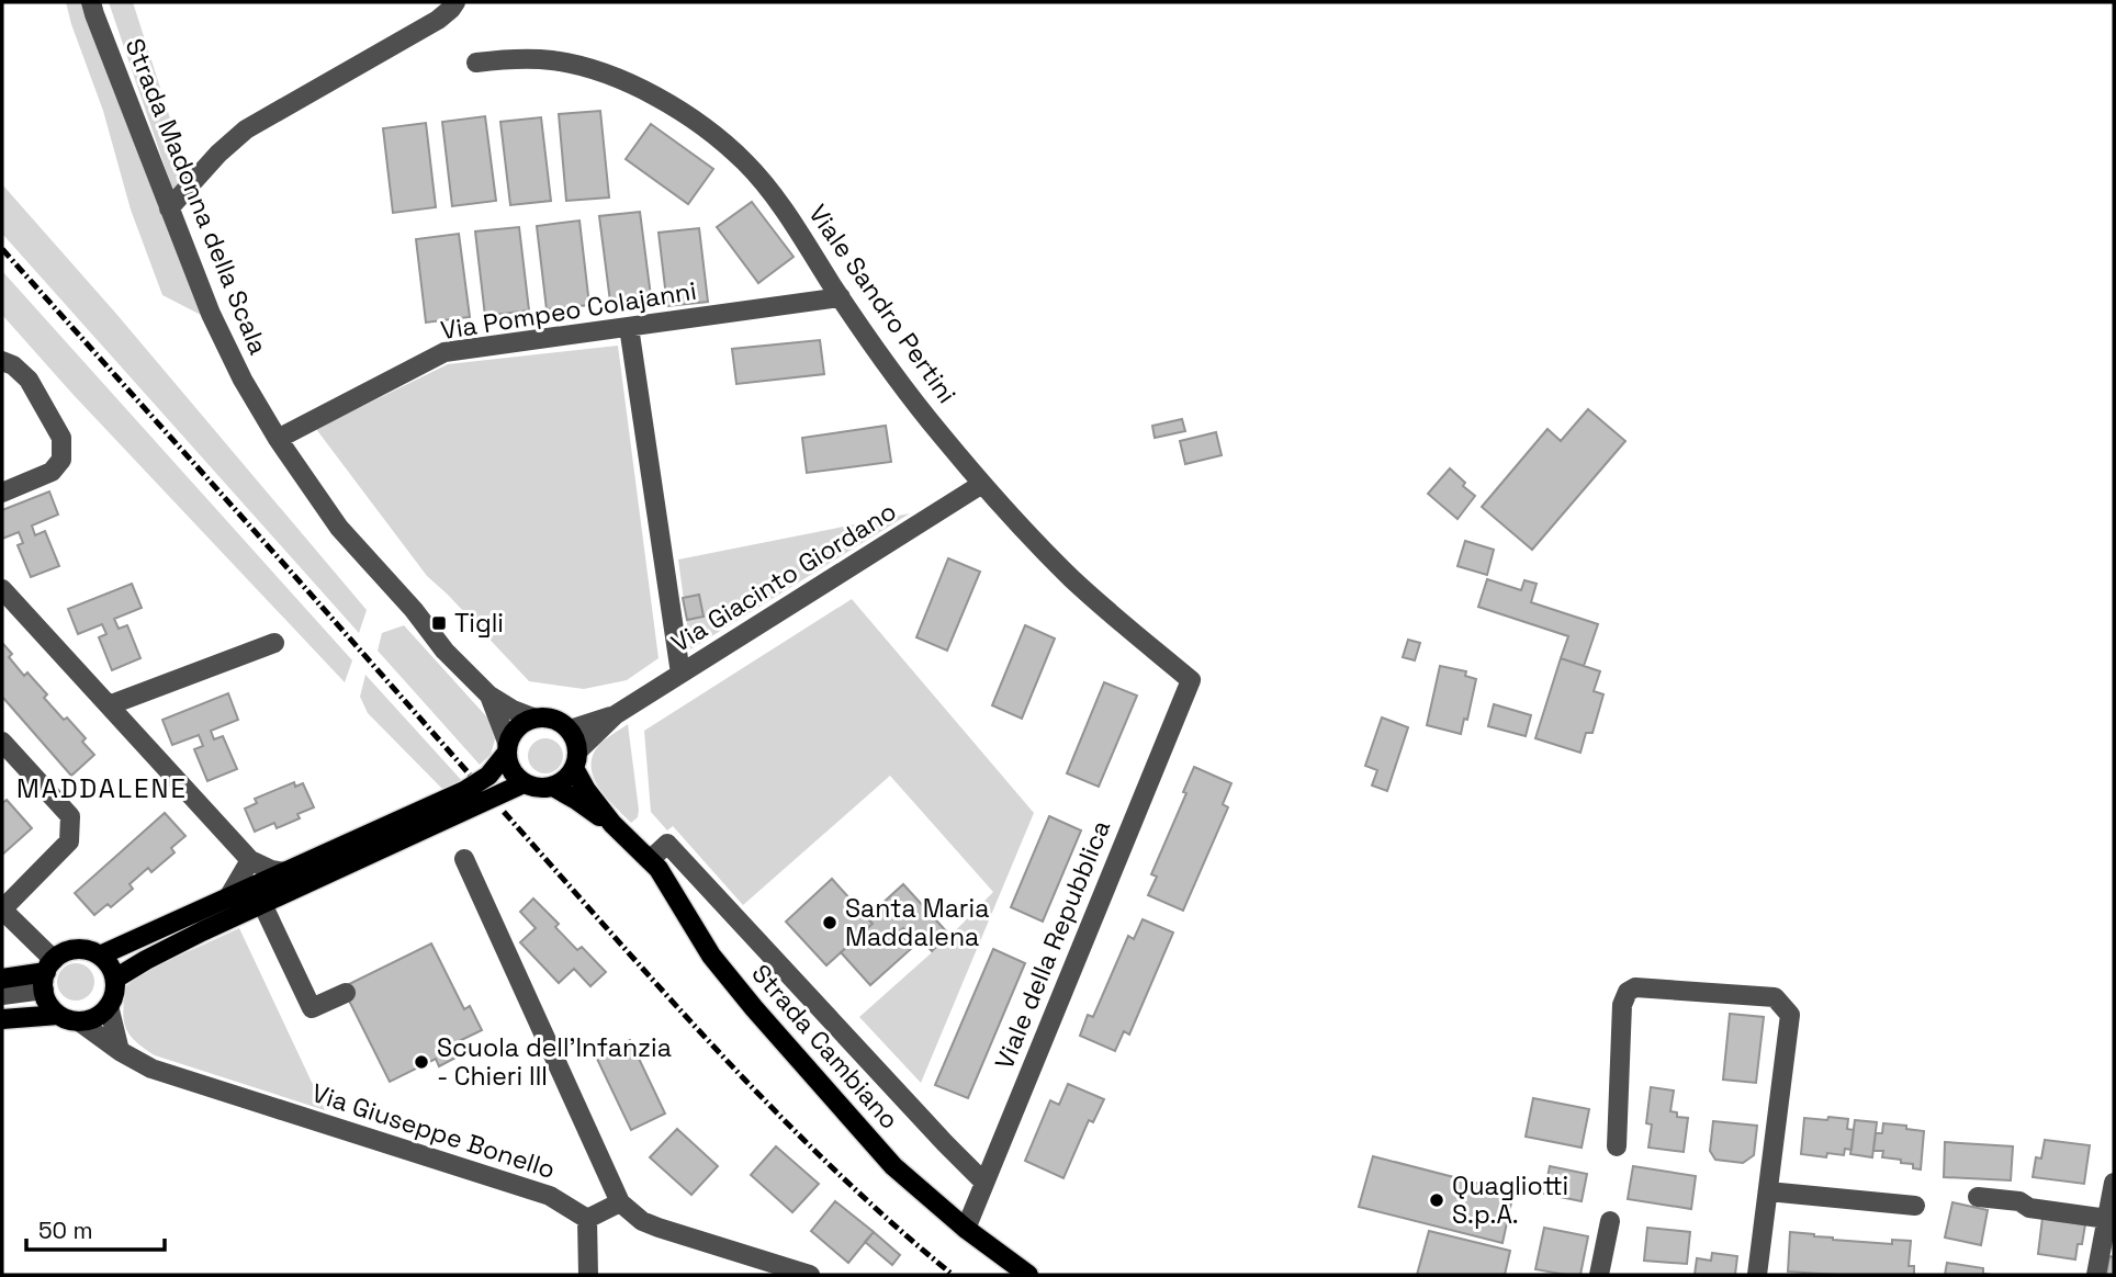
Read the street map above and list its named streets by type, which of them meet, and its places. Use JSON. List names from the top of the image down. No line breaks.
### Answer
{"streets":{"main road":["Strada Cambiano"],"street":["Strada Madonna della Scala","Viale Sandro Pertini","Via Pompeo Colajanni","Via Giacinto Giordano","Viale della Repubblica","Via Giuseppe Bonello"]},"crossings":[["Strada Madonna della Scala","Via Pompeo Colajanni"],["Viale Sandro Pertini","Via Pompeo Colajanni"],["Viale Sandro Pertini","Via Giacinto Giordano"],["Viale Sandro Pertini","Viale della Repubblica"],["Viale della Repubblica","Strada Cambiano"]],"districts":["MADDALENE"],"places":{"transit":["Tigli"],"other":["Santa Maria Maddalena","Scuola dell'Infanzia - Chieri III","Quagliotti S.p.A."]},"scale_bar":"50 m"}
